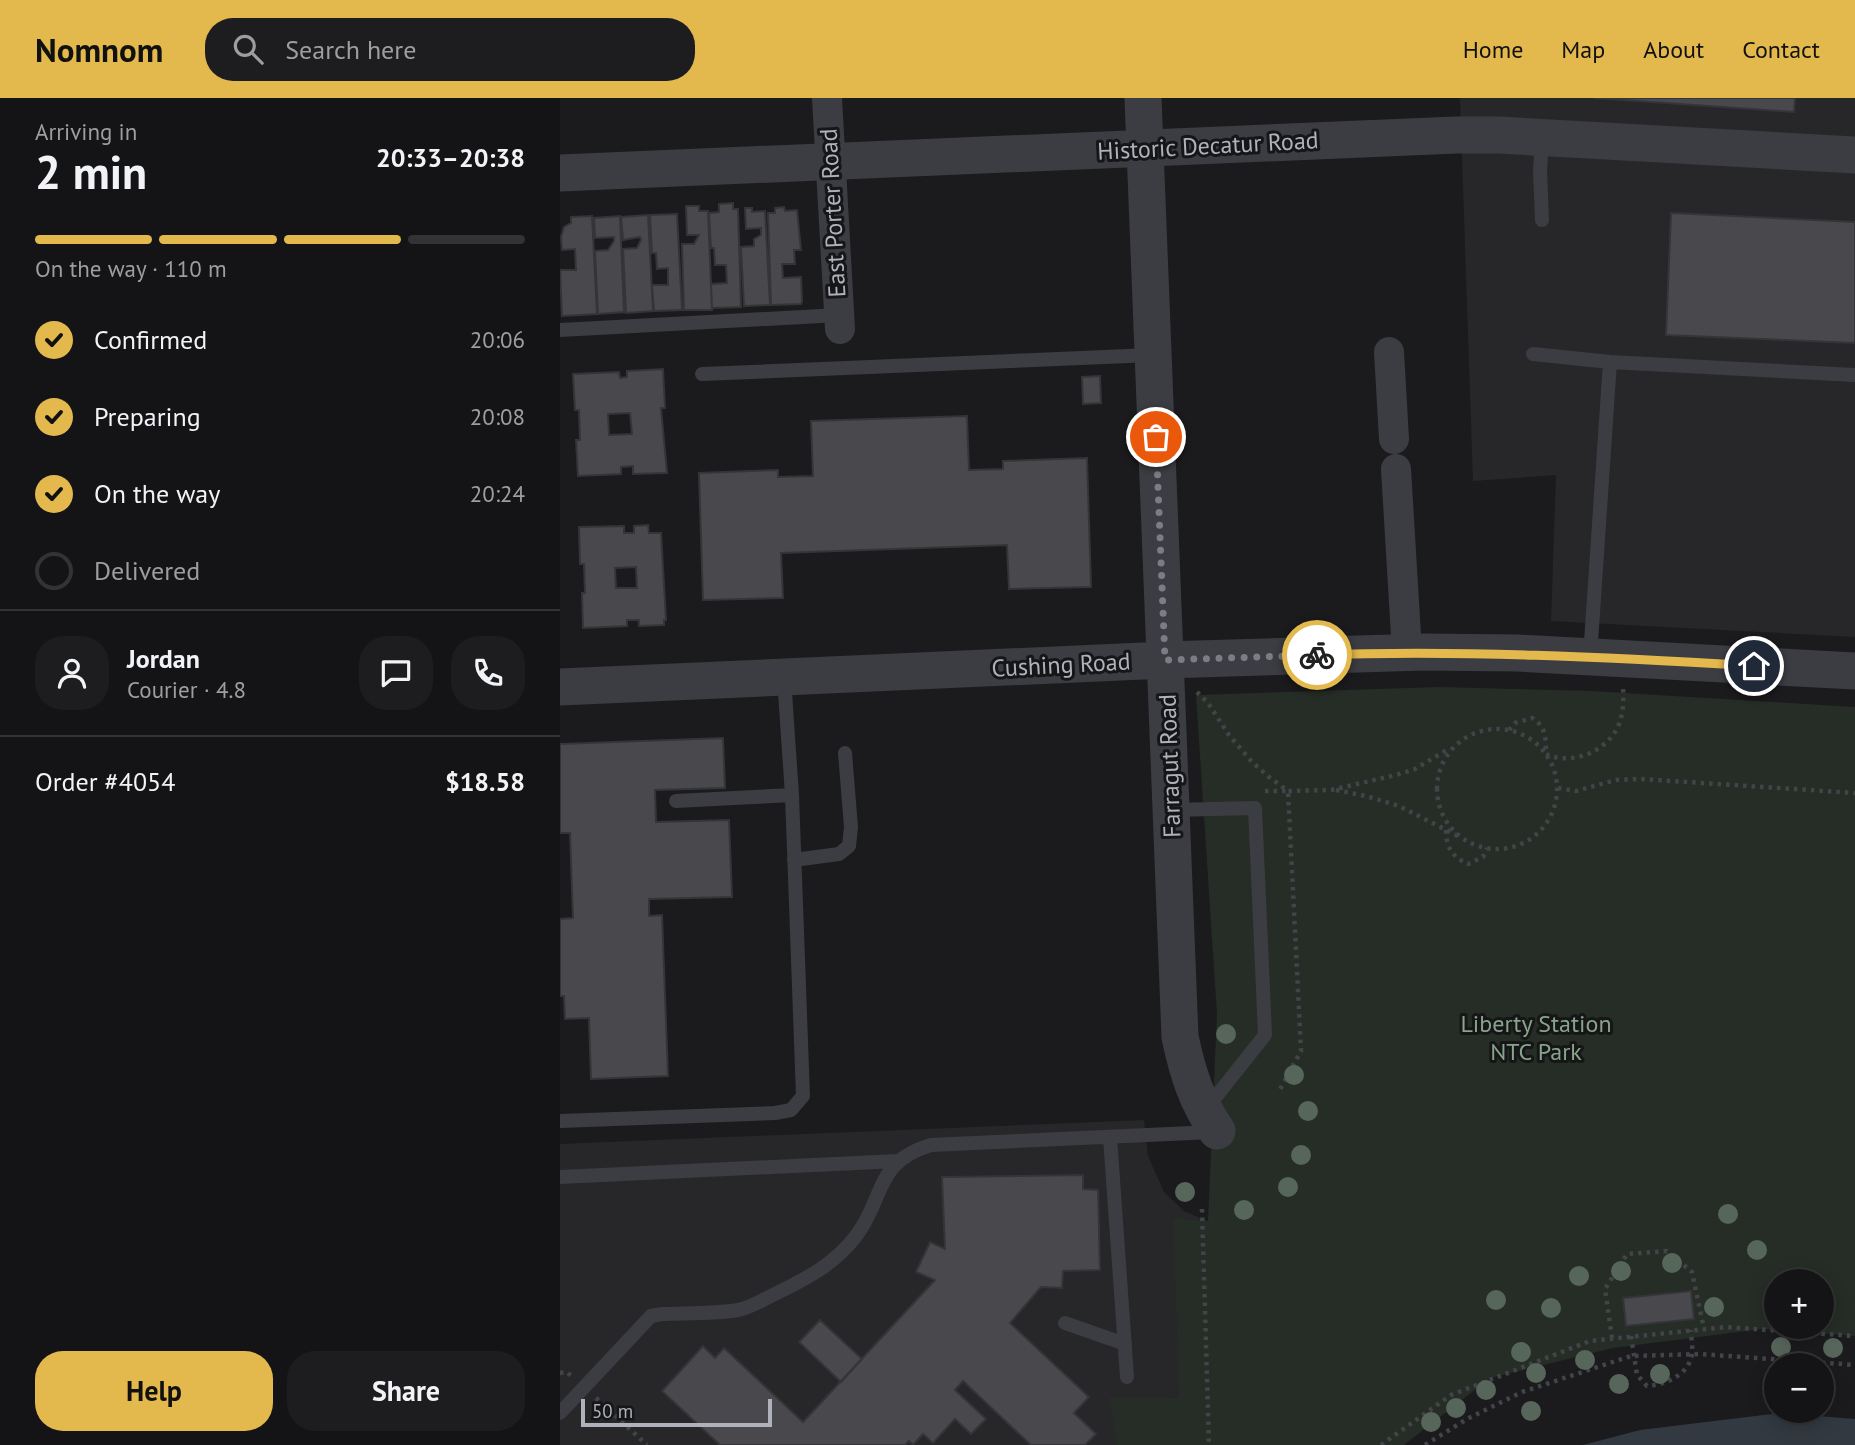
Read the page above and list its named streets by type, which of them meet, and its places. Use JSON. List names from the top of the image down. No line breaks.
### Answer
{"streets":{"street":["Historic Decatur Road","East Porter Road","Cushing Road","Farragut Road"]},"crossings":[["Historic Decatur Road","East Porter Road"],["Historic Decatur Road","Farragut Road"],["Cushing Road","Farragut Road"]],"parks":["Liberty Station NTC Park"],"scale_bar":"50 m","page":{"header":"Nomnom","search":"Search here","nav":["Home","Map","About","Contact"],"heading":["2 min","Arriving in","20:33–20:38"],"panel":["Jordan","Courier · 4.8","Order #4054","$18.58"],"bar":"On the way · 110 m","list":[["Confirmed","20:06"],["Preparing","20:08"],["On the way","20:24"],"Delivered"],"map_buttons":["+","−"],"buttons":["Help","Share"],"scale":"50 m"}}
